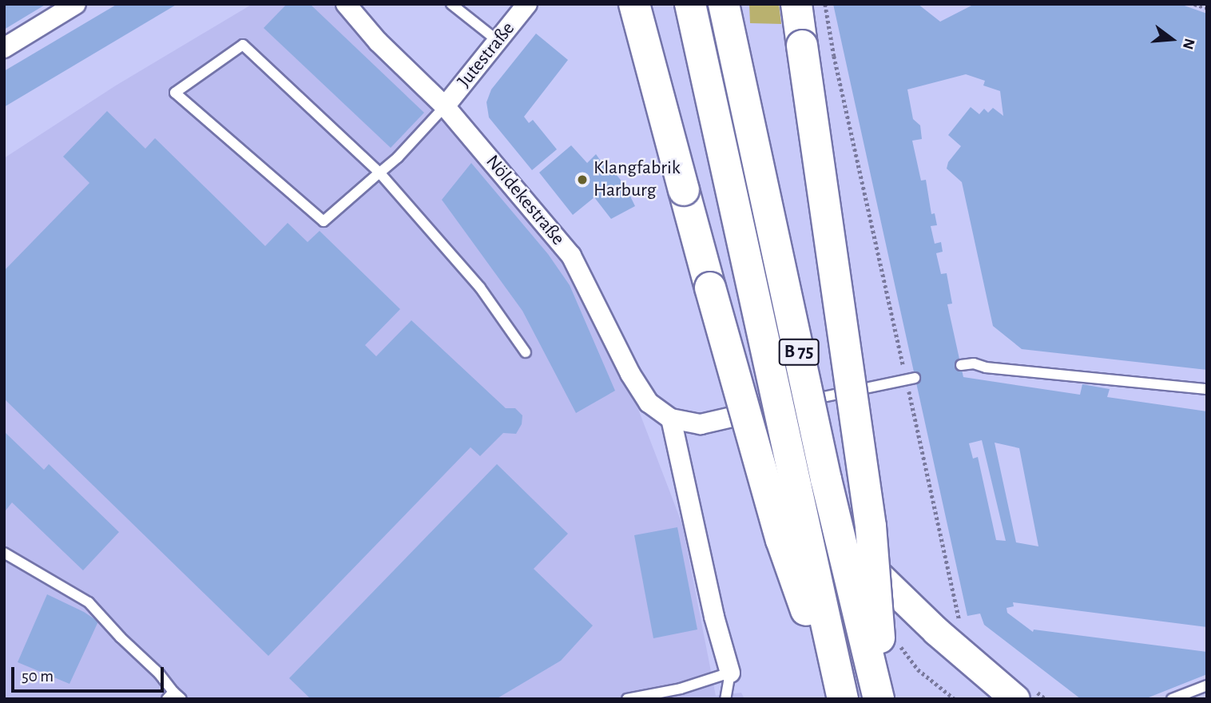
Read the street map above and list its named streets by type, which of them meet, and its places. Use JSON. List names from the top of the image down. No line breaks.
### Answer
{"streets":{"highway":["B 75"],"street":["Jutestraße","Nöldekestraße"]},"crossings":[["Jutestraße","Nöldekestraße"]],"places":["Klangfabrik Harburg"],"scale_bar":"50 m","north":"right"}
